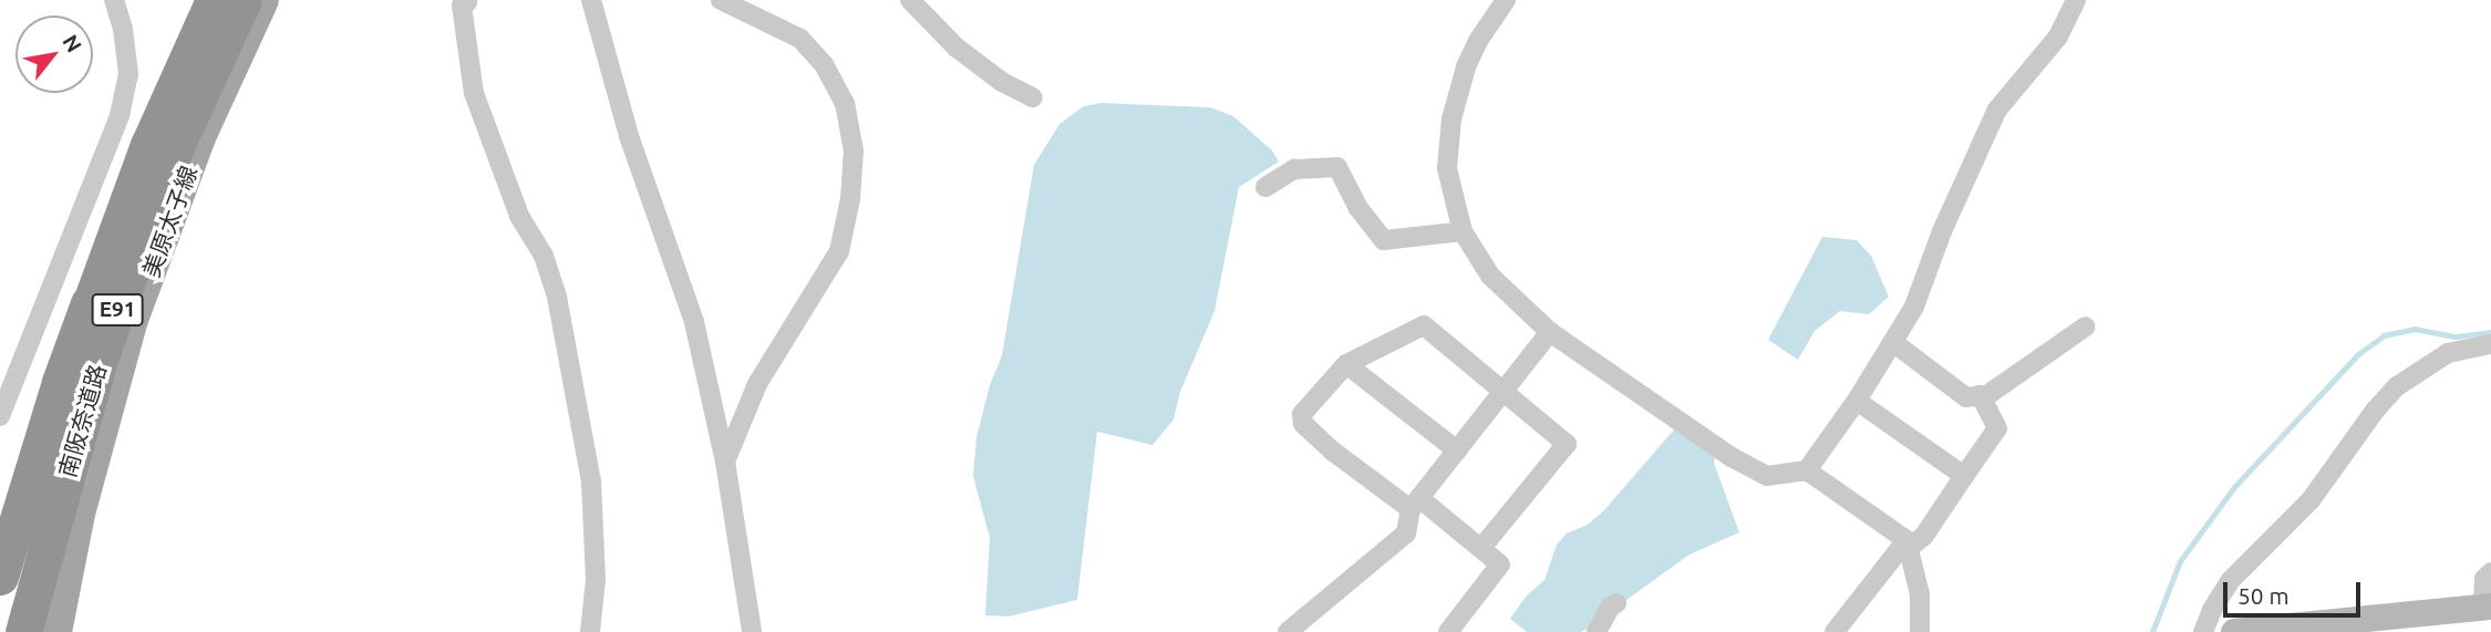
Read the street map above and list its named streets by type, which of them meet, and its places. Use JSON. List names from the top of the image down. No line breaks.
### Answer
{"streets":{"highway":["E91","南阪奈道路"],"main road":["美原太子線"]},"scale_bar":"50 m","north":"top right"}
